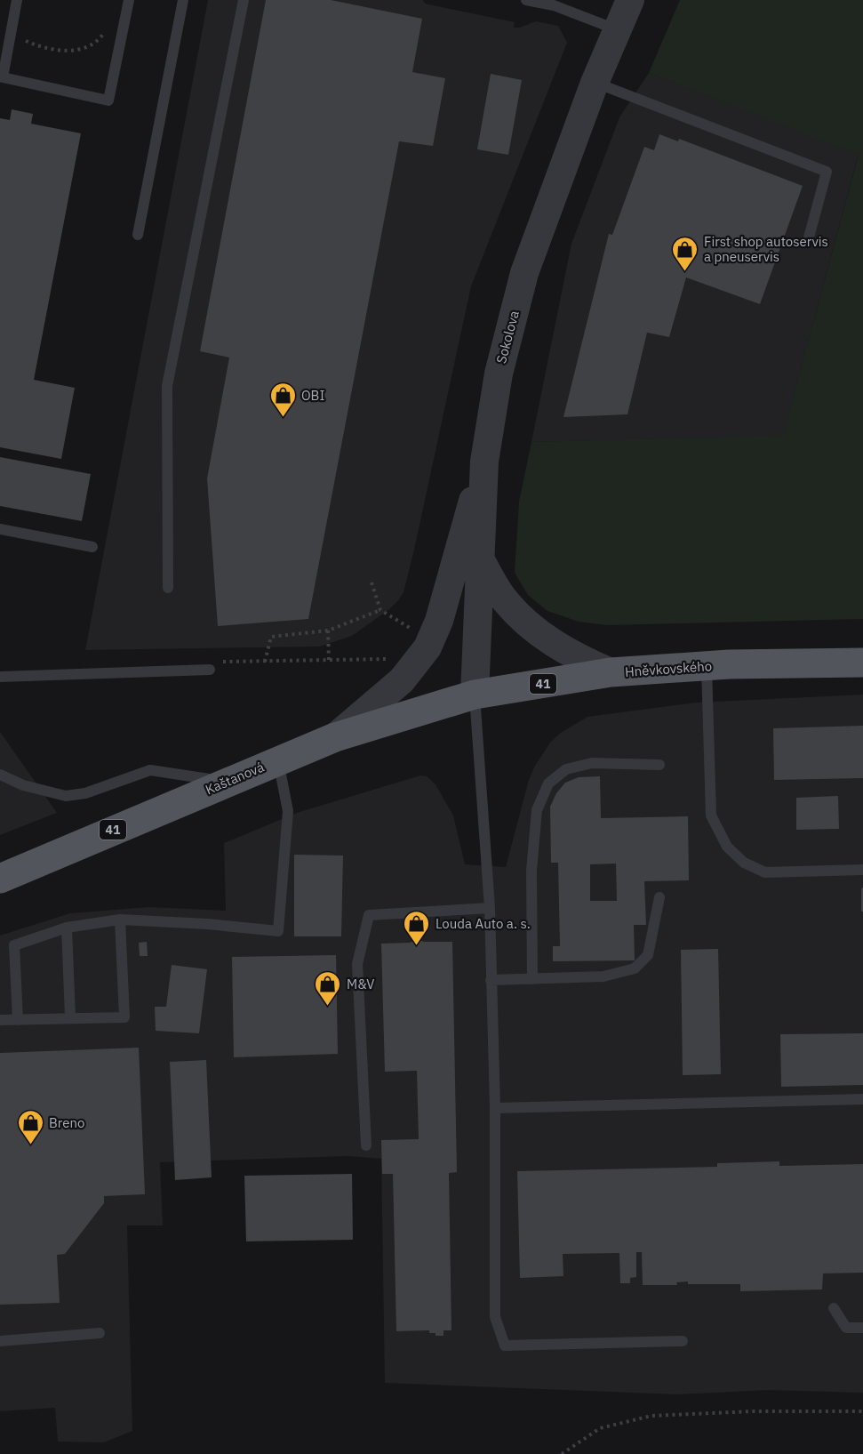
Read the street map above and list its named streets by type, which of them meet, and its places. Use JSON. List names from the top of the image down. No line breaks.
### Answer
{"streets":{"main road":["Hněvkovského","41","Kaštanová"],"street":["Sokolova"]},"crossings":[["Sokolova","Hněvkovského"],["Sokolova","Kaštanová"],["Hněvkovského","Kaštanová"]],"places":{"shop":["First shop autoservis a pneuservis","OBI","Louda Auto a. s.","M&V","Breno"]}}
